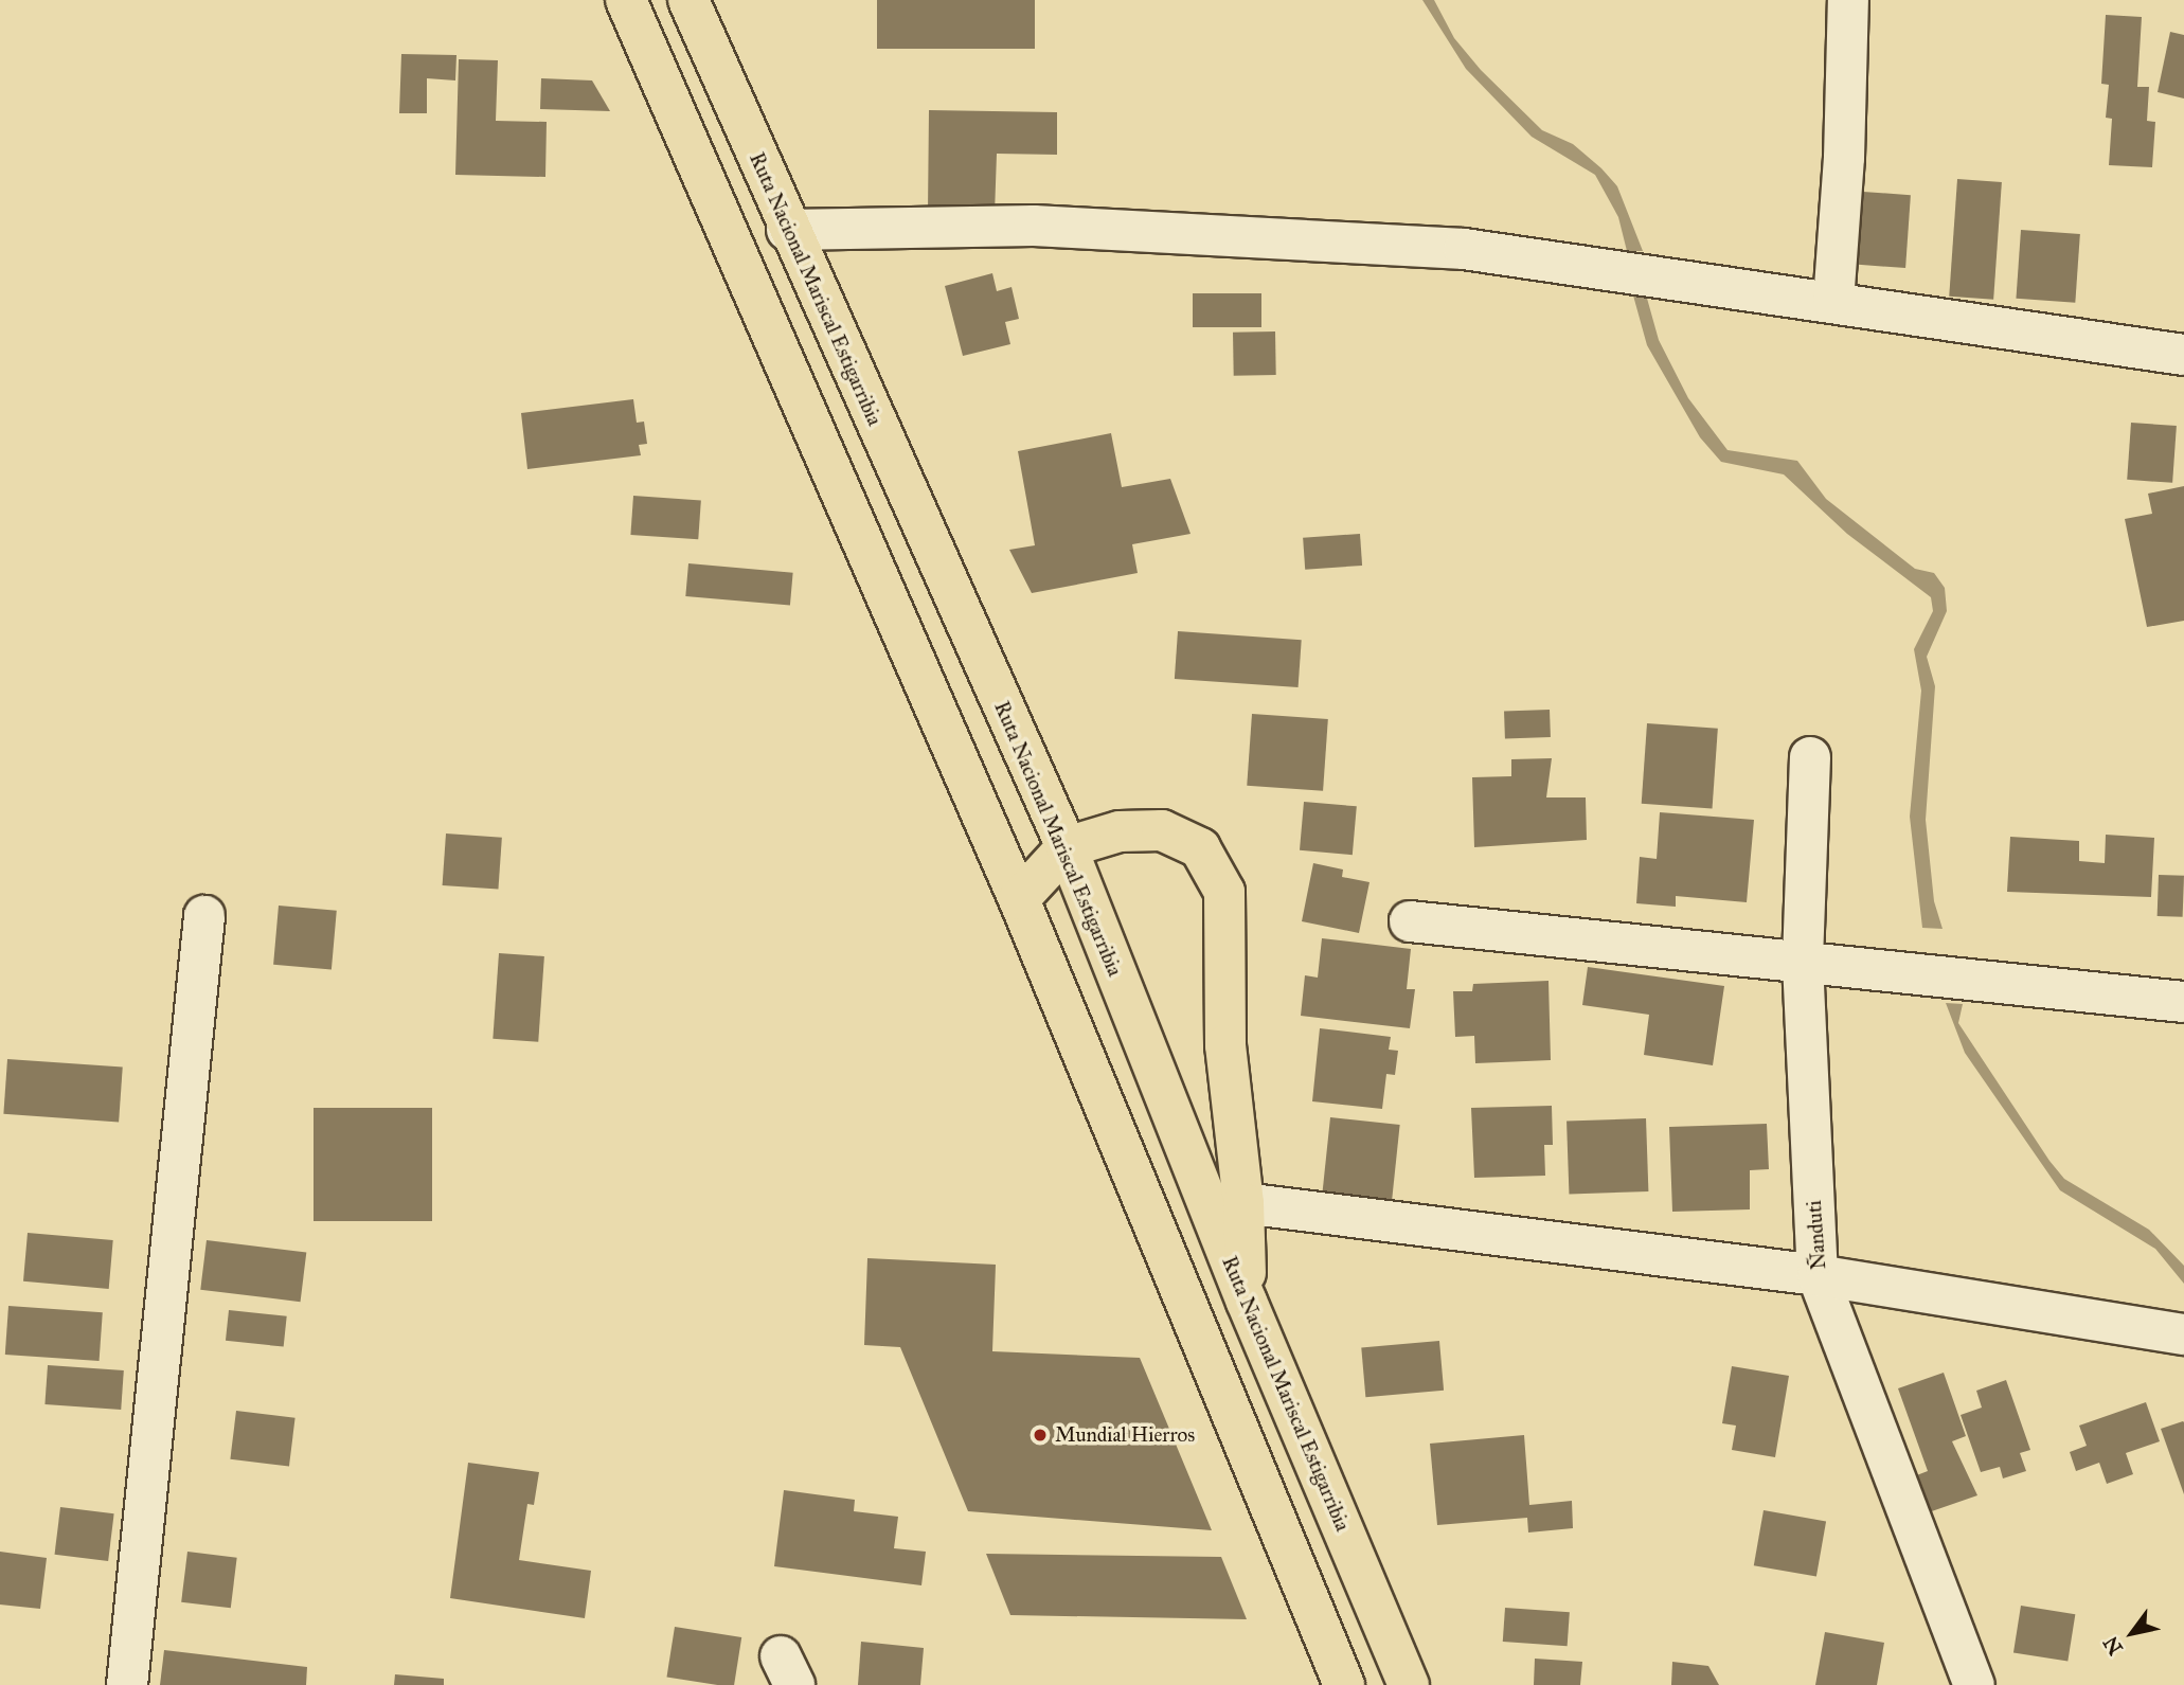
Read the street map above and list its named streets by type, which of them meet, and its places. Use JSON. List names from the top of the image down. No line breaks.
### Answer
{"streets":{"highway":["Ruta Nacional Mariscal Estigarribia"],"street":["Ñanduti"]},"places":["Mundial Hierros"],"north":"bottom left"}
